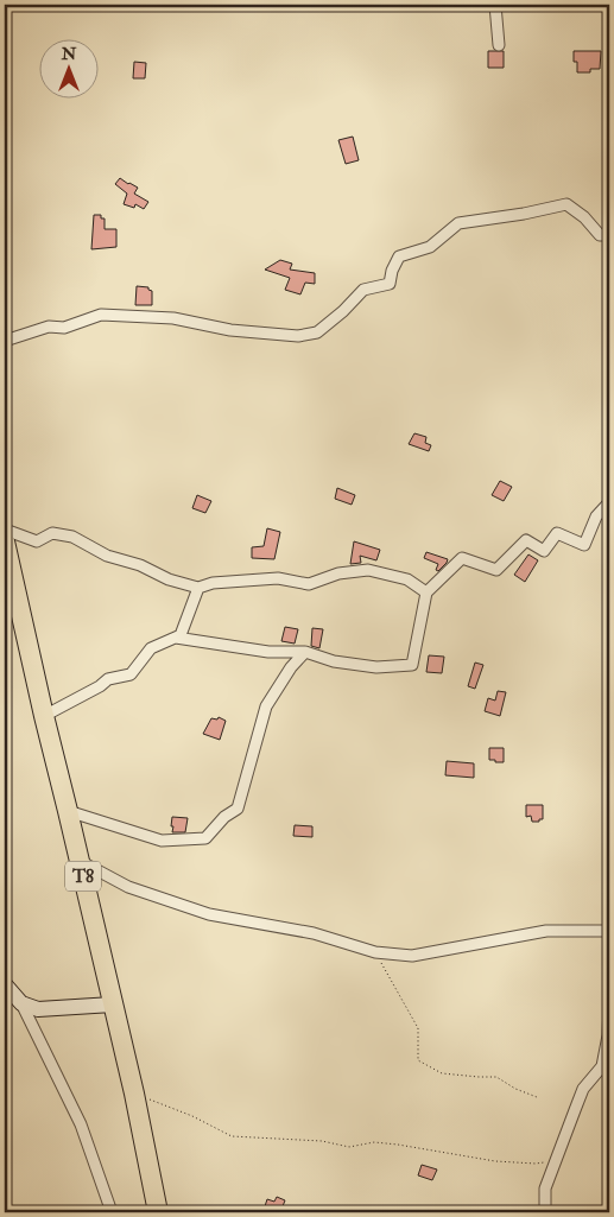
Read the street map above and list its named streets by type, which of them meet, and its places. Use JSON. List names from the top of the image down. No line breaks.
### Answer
{"streets":{"highway":["T8"]},"north":"top"}
